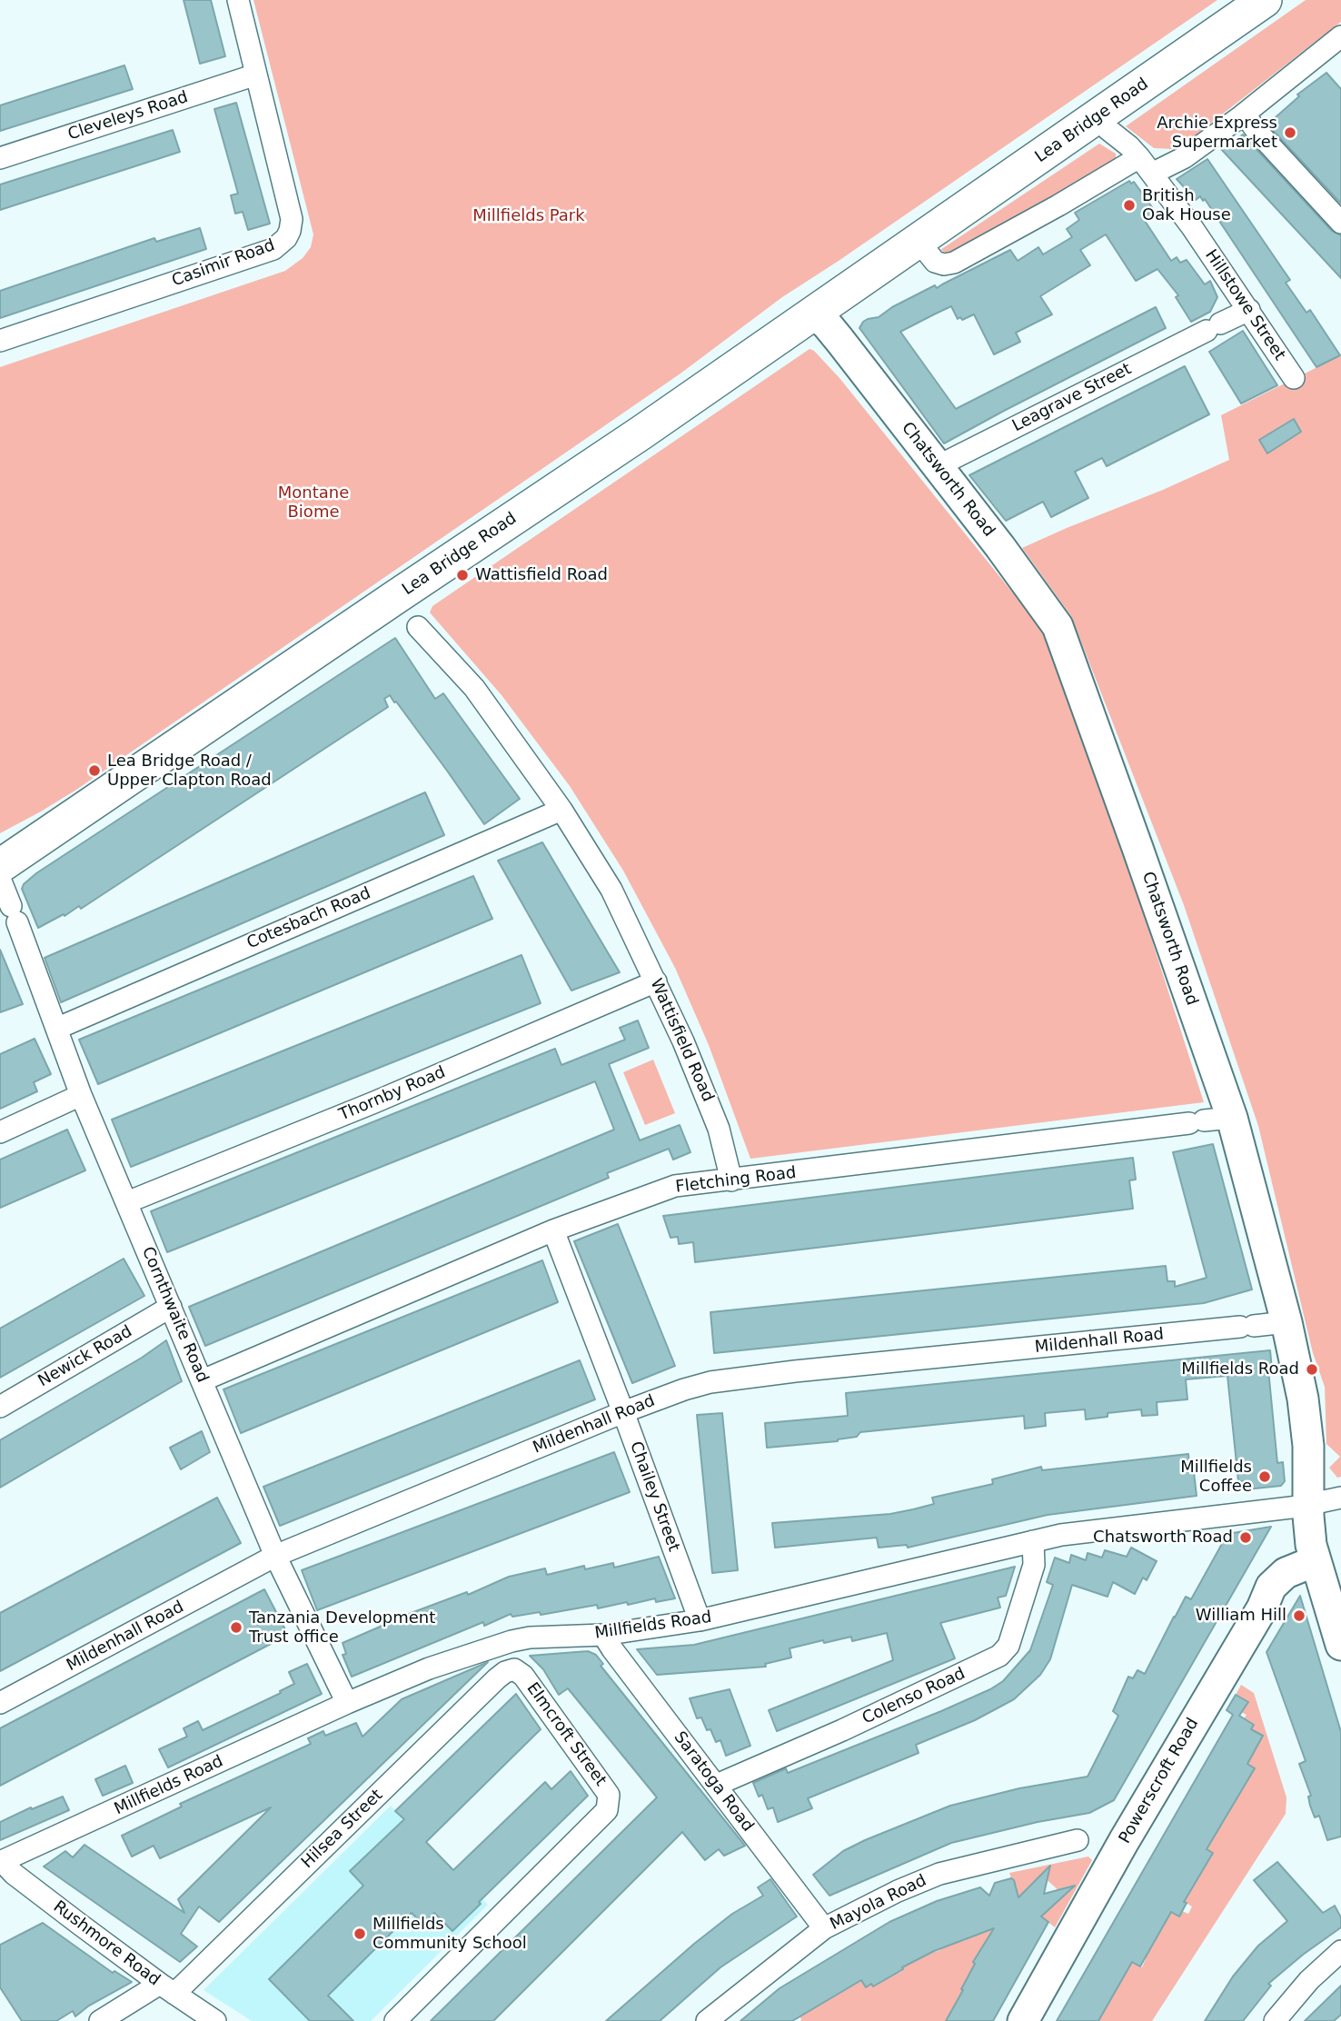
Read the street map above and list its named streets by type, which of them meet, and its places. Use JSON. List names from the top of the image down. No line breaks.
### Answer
{"streets":{"main road":["Lea Bridge Road"],"street":["Cleveleys Road","Casimir Road","Hillstowe Street","Leagrave Street","Chatsworth Road","Cotesbach Road","Wattisfield Road","Thornby Road","Fletching Road","Cornthwaite Road","Mildenhall Road","Newick Road","Chailey Street","Millfields Road","Colenso Road","Elmcroft Street","Powerscroft Road","Saratoga Road","Hilsea Street","Mayola Road","Rushmore Road"]},"crossings":[["Cleveleys Road","Casimir Road"],["Lea Bridge Road","Hillstowe Street"],["Lea Bridge Road","Chatsworth Road"],["Hillstowe Street","Leagrave Street"],["Leagrave Street","Chatsworth Road"],["Chatsworth Road","Fletching Road"],["Chatsworth Road","Mildenhall Road"],["Chatsworth Road","Millfields Road"],["Chatsworth Road","Powerscroft Road"],["Cotesbach Road","Wattisfield Road"],["Cotesbach Road","Cornthwaite Road"],["Wattisfield Road","Thornby Road"],["Wattisfield Road","Fletching Road"],["Thornby Road","Cornthwaite Road"],["Fletching Road","Cornthwaite Road"],["Fletching Road","Chailey Street"],["Cornthwaite Road","Mildenhall Road"],["Cornthwaite Road","Newick Road"],["Cornthwaite Road","Millfields Road"],["Mildenhall Road","Chailey Street"],["Chailey Street","Millfields Road"],["Millfields Road","Colenso Road"],["Millfields Road","Saratoga Road"],["Millfields Road","Rushmore Road"],["Colenso Road","Saratoga Road"],["Elmcroft Street","Hilsea Street"],["Saratoga Road","Mayola Road"],["Hilsea Street","Rushmore Road"]],"parks":["Millfields Park","Montane Biome"],"places":["Archie Express Supermarket","British Oak House","Wattisfield Road","Lea Bridge Road / Upper Clapton Road","Millfields Road","Millfields Coffee","Chatsworth Road","William Hill","Tanzania Development Trust office","Millfields Community School"]}
